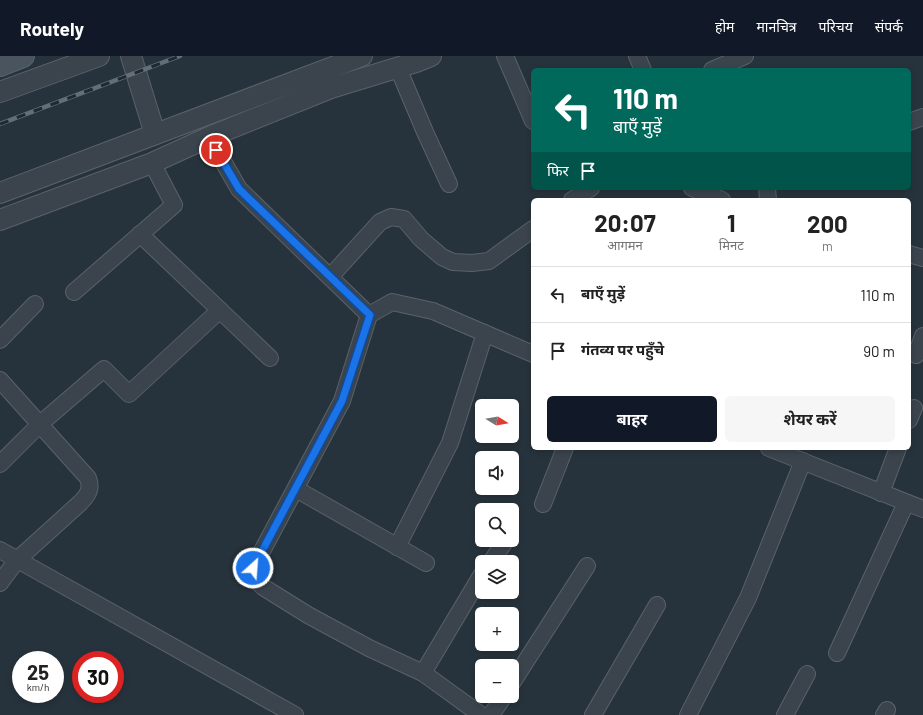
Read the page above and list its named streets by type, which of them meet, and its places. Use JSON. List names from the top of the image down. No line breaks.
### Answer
{"north":"right","page":{"header":"Routely","nav":["होम","मानचित्र","परिचय","संपर्क"],"turn":["110 m","बाएँ मुड़ें"],"then":"फिर","eta":["20:07","आगमन","1","मिनट","200","m"],"list":[{"name":"बाएँ मुड़ें","value":"110 m"},{"name":"गंतव्य पर पहुँचे","value":"90 m"}],"buttons":["बाहर","शेयर करें"],"map_buttons":["+","−"],"speed":"25 km/h","limit":"30"}}
